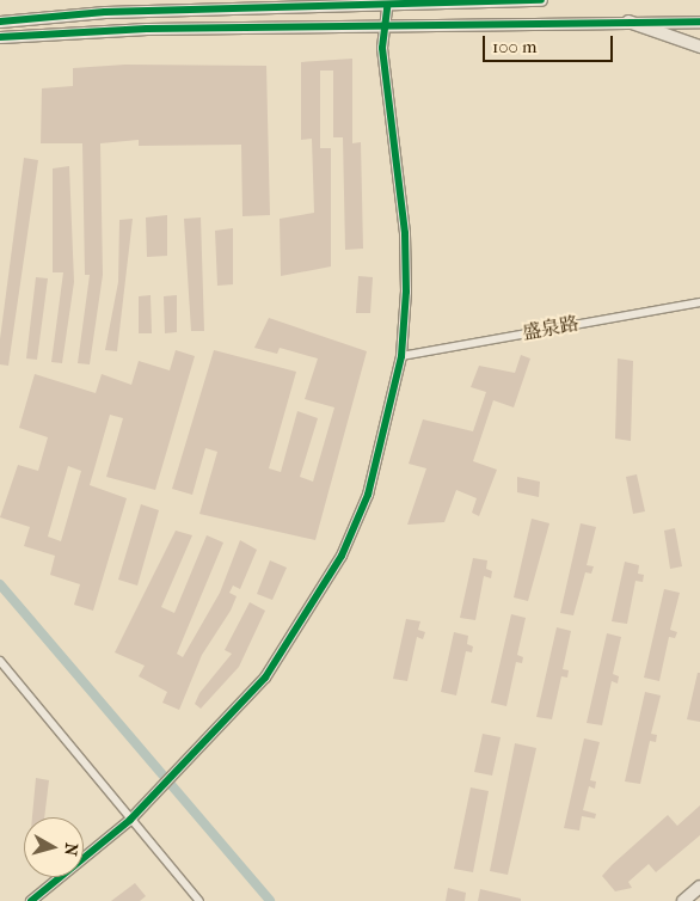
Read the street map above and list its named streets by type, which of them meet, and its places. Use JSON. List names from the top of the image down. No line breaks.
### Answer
{"streets":{"street":["盛泉路"]},"scale_bar":"100 m","north":"right"}
